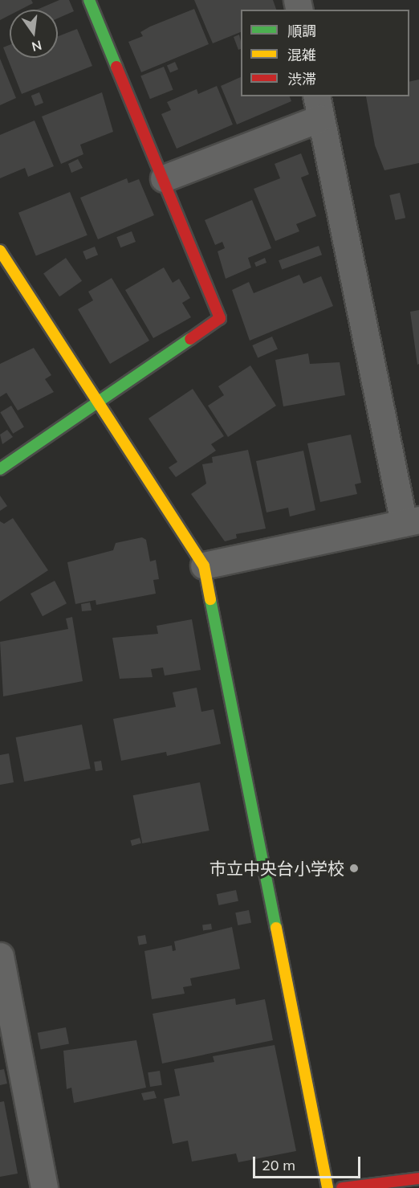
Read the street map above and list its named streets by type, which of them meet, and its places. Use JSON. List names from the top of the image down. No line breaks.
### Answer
{"places":["市立中央台小学校"],"legend":["順調","混雑","渋滞"],"scale_bar":"20 m","north":"bottom"}
